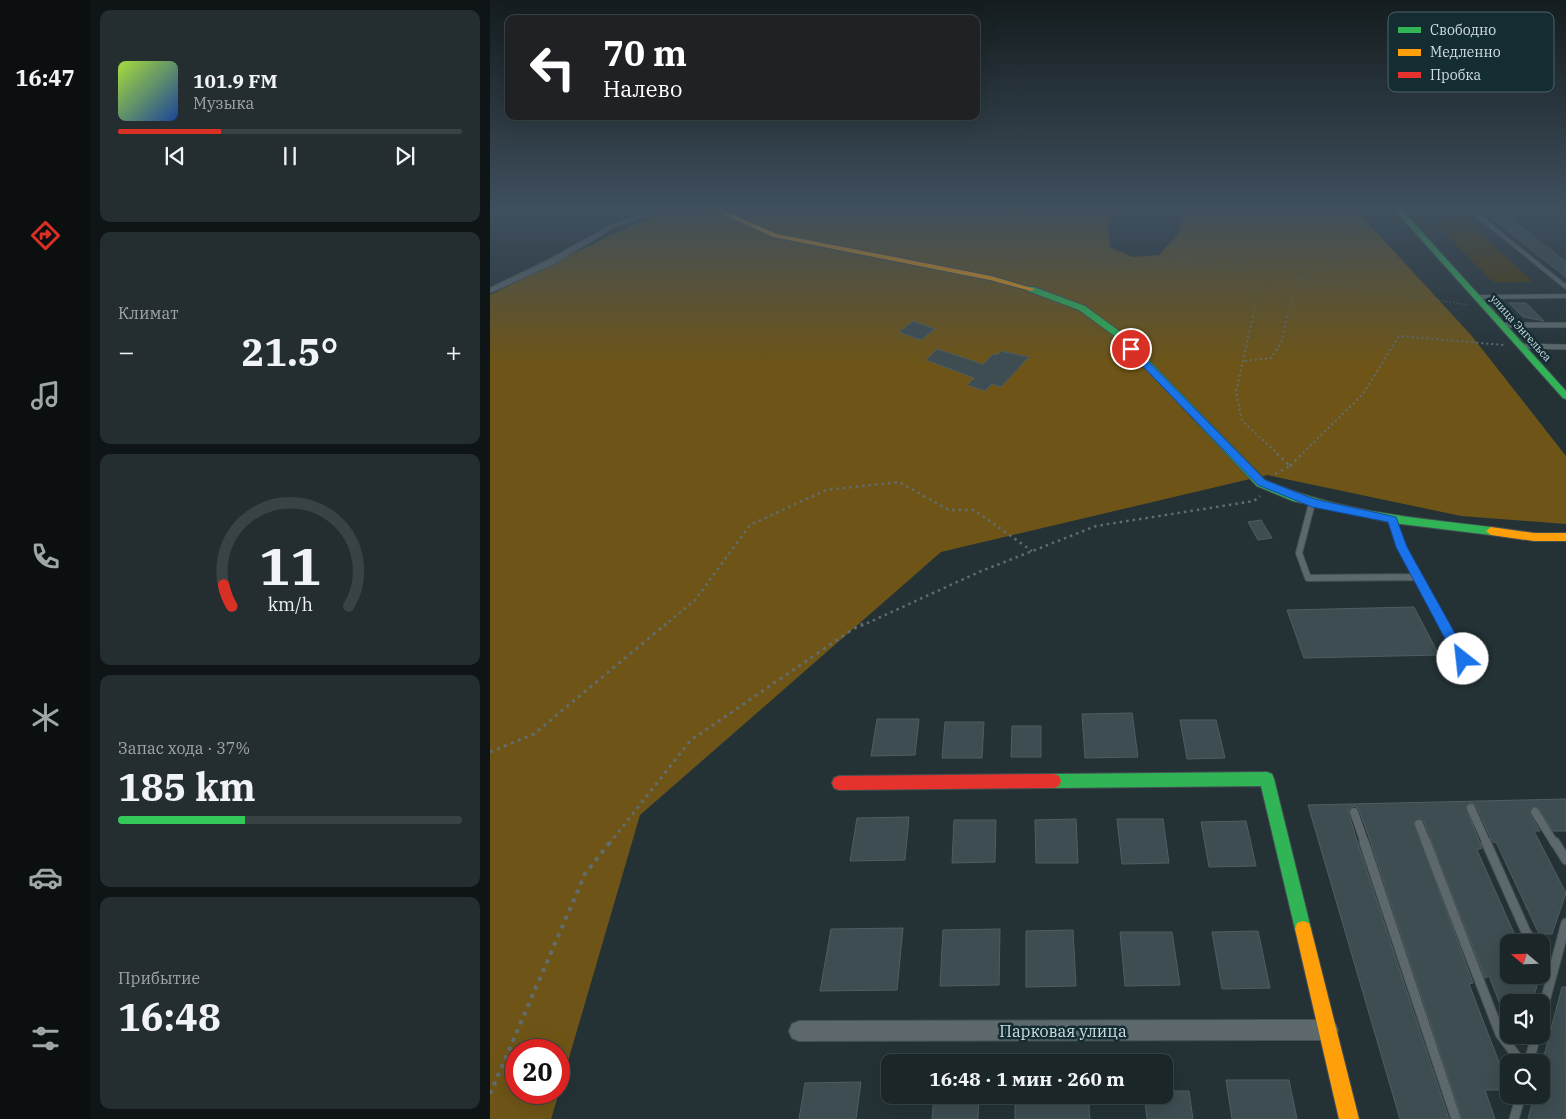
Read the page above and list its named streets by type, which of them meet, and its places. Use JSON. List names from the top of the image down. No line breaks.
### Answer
{"streets":{"street":["улица Энгельса","Парковая улица"]},"legend":["Свободно","Медленно","Пробка"],"north":"left","page":{"tabs":"16:47","turn":["70 m","Налево"],"song":["101.9 FM","Музыка"],"tile":["Климат",["Запас хода · 37%","185 km"],["Прибытие","16:48"]],"heat":["−","21.5°","+"],"limit":"20","trip":"16:48 · 1 мин · 260 m","gauge":["11","km/h"]}}
